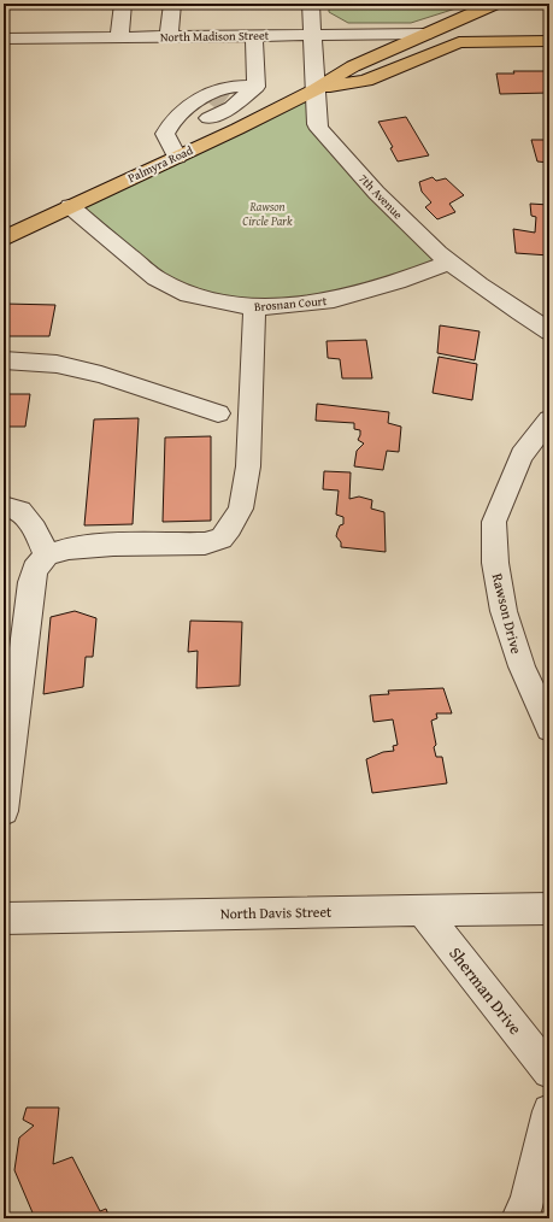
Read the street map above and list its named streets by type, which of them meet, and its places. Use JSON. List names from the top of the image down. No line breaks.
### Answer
{"streets":{"main road":["Palmyra Road"],"street":["North Madison Street","7th Avenue","Brosnan Court","Rawson Drive","North Davis Street","Sherman Drive"]},"crossings":[["North Madison Street","Palmyra Road"],["North Madison Street","7th Avenue"],["Palmyra Road","7th Avenue"],["Palmyra Road","Brosnan Court"],["7th Avenue","Brosnan Court"],["North Davis Street","Sherman Drive"]],"parks":["Rawson Circle Park"]}
